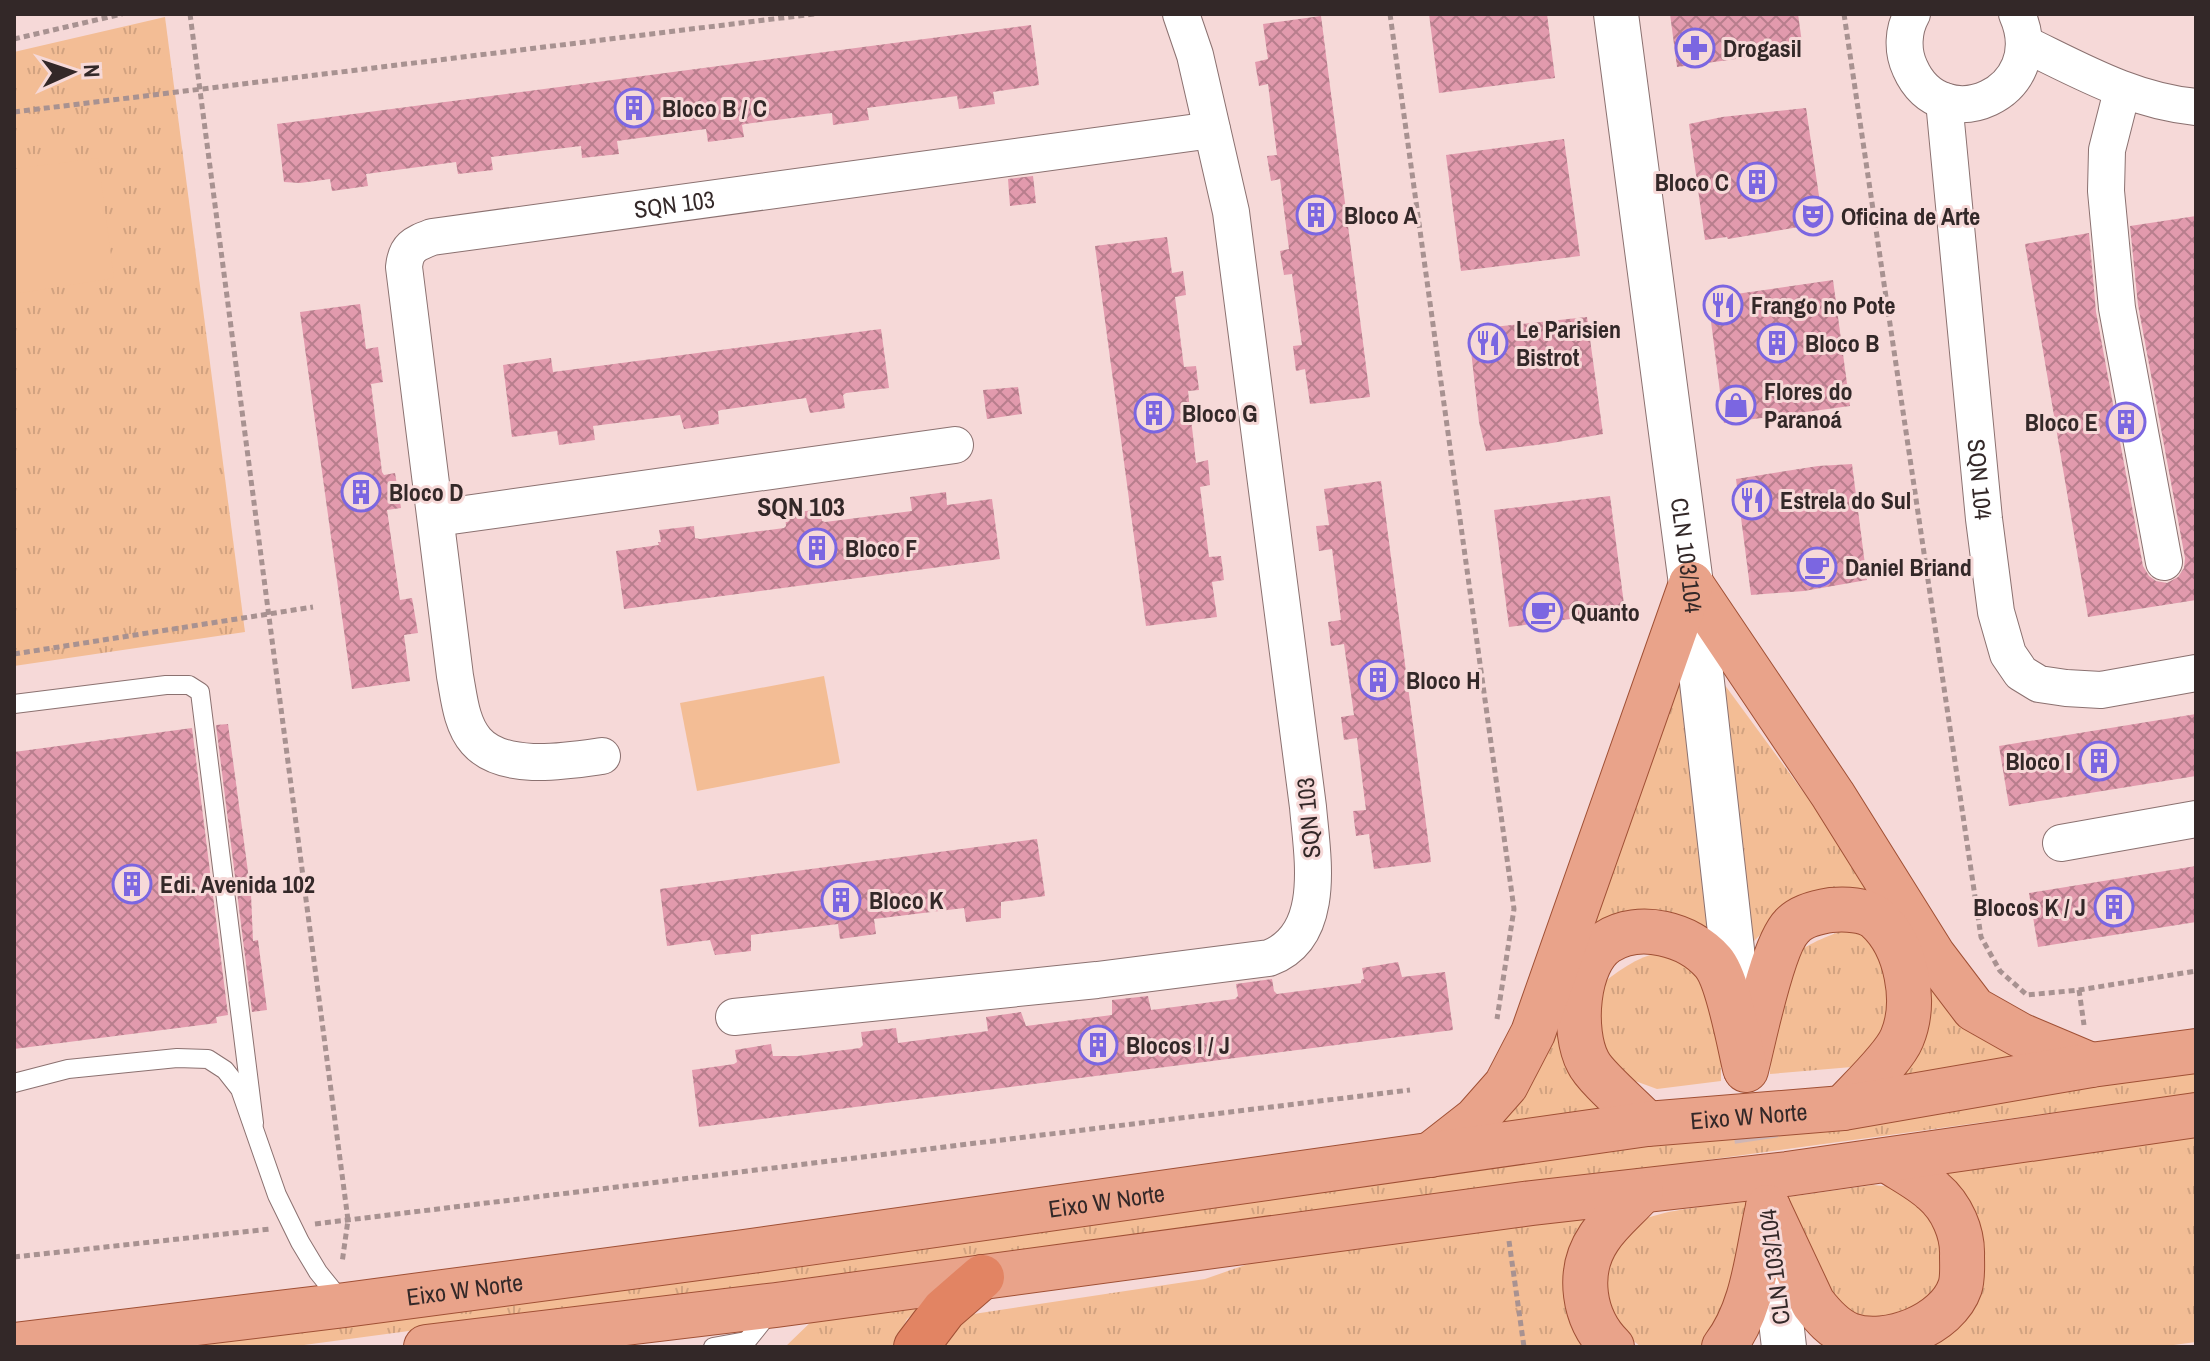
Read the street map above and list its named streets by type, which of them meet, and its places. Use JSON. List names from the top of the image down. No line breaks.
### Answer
{"streets":{"main road":["Eixo W Norte"],"street":["SQN 103","SQN 104","CLN 103/104"]},"districts":["SQN 103"],"places":{"pharmacy":["Drogasil"],"building":["Bloco B / C","Bloco C","Bloco A","Bloco B","Bloco G","Bloco E","Bloco D","Bloco F","Bloco H","Bloco I","Edi. Avenida 102","Bloco K","Blocos K / J","Blocos I / J"],"theatre":["Oficina de Arte"],"restaurant":["Frango no Pote","Le Parisien Bistrot","Estrela do Sul"],"shop":["Flores do Paranoá"],"cafe":["Daniel Briand","Quanto"]},"north":"right"}
